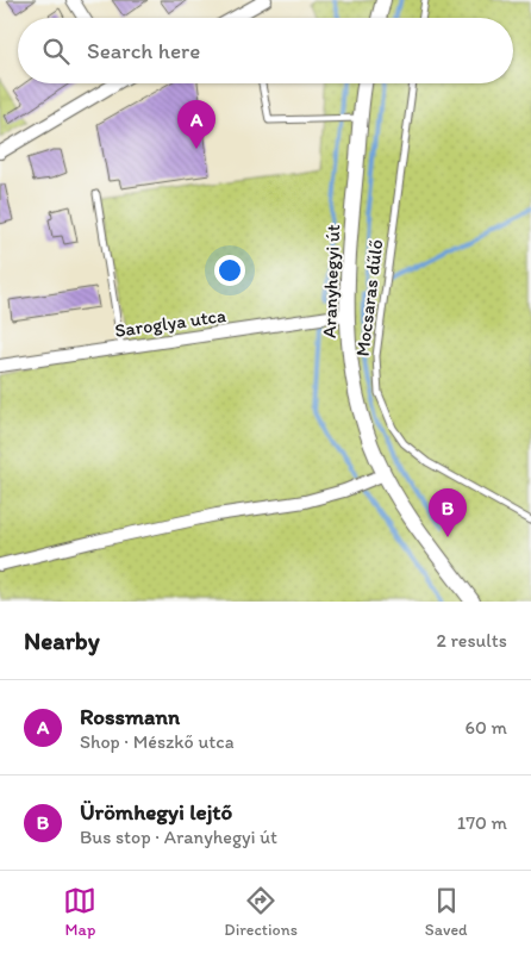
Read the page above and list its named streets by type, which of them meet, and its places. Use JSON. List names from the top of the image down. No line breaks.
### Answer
{"streets":{"street":["Aranyhegyi út","Saroglya utca"],"lane":["Mocsaras dűlő"]},"crossings":[["Aranyhegyi út","Saroglya utca"]],"page":{"search":"Search here","pins":["A","B"],"heading":["Nearby","2 results"],"list":[{"mark":"A","name":"Rossmann","note":"Shop · Mészkő utca","value":"60 m"},{"mark":"B","name":"Ürömhegyi lejtő","note":"Bus stop · Aranyhegyi út","value":"170 m"}],"nav":["Map","Directions","Saved"]}}
